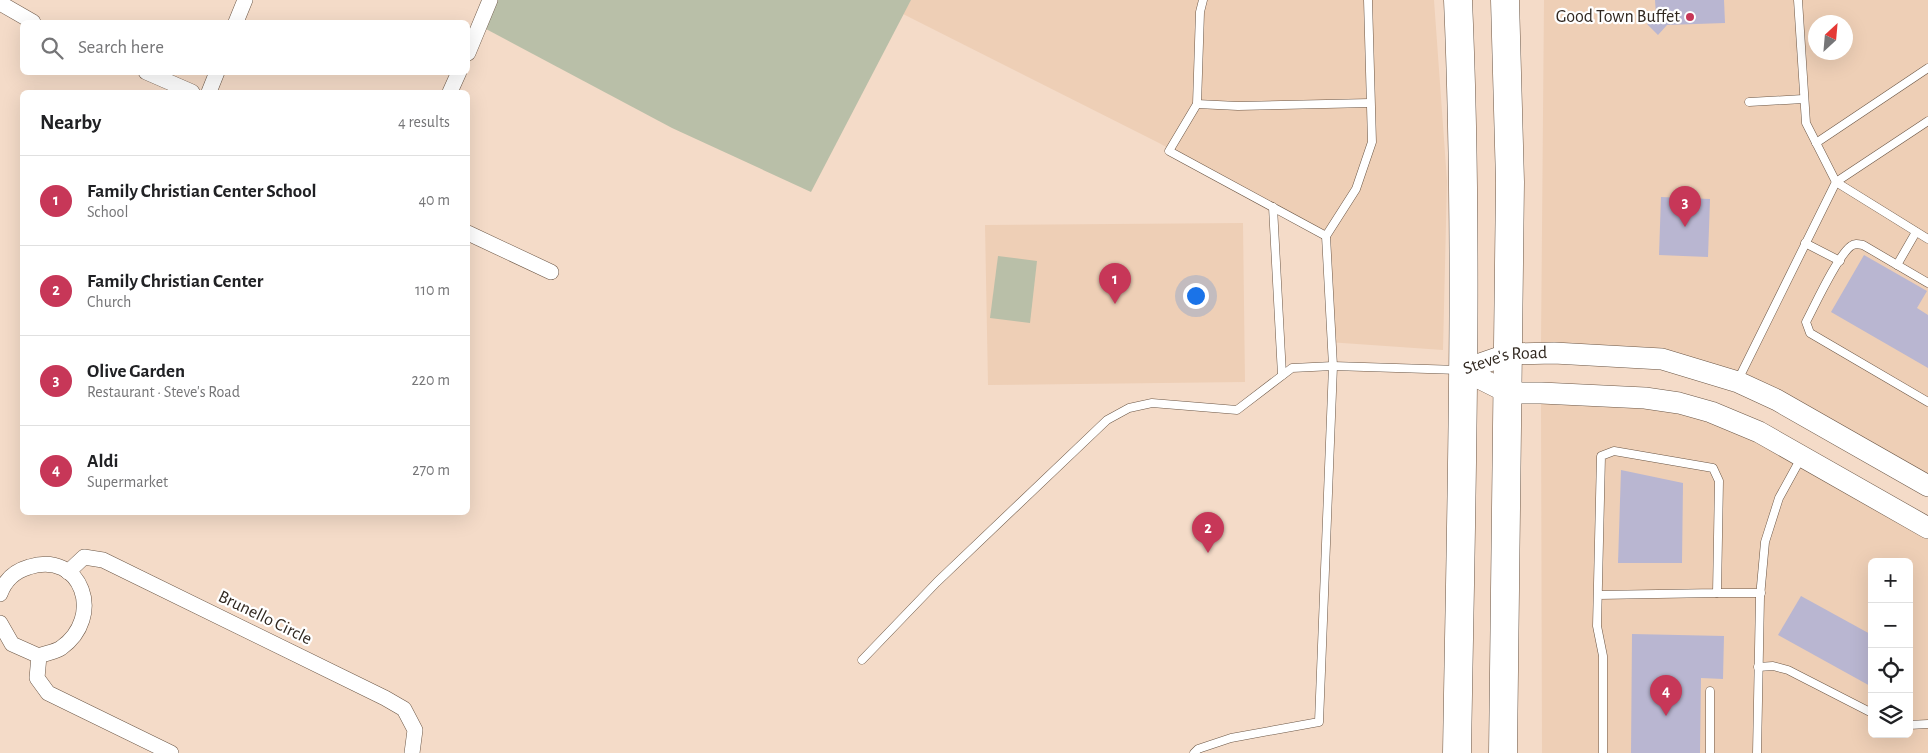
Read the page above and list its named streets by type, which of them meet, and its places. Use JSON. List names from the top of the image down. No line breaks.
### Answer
{"streets":{"street":["Steve's Road","Brunello Circle"]},"places":["Good Town Buffet"],"north":"top right","page":{"search":"Search here","heading":["Nearby","4 results"],"list":[{"mark":"1","name":"Family Christian Center School","note":"School","value":"40 m"},{"mark":"2","name":"Family Christian Center","note":"Church","value":"110 m"},{"mark":"3","name":"Olive Garden","note":"Restaurant · Steve's Road","value":"220 m"},{"mark":"4","name":"Aldi","note":"Supermarket","value":"270 m"}],"pins":["3","1","2","4"],"map_buttons":["+","−"]}}
